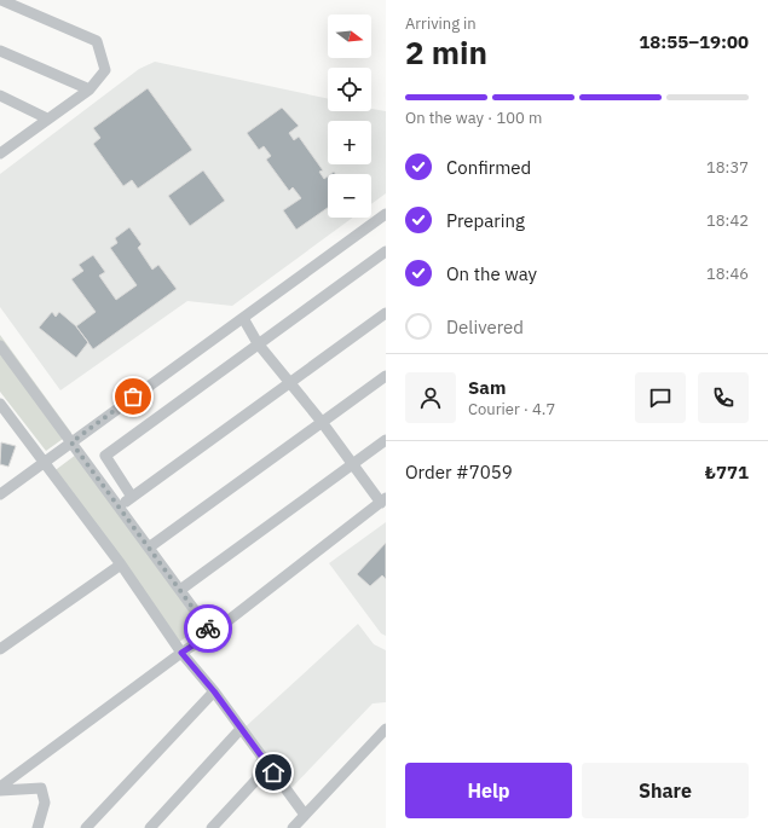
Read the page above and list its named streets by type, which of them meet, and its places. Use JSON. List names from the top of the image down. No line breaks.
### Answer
{"north":"right","page":{"heading":["2 min","Arriving in","18:55–19:00"],"panel":["Sam","Courier · 4.7","Order #7059","₺771"],"map_buttons":["+","−"],"bar":"On the way · 100 m","list":[["Confirmed","18:37"],["Preparing","18:42"],["On the way","18:46"],"Delivered"],"buttons":["Help","Share"]}}
